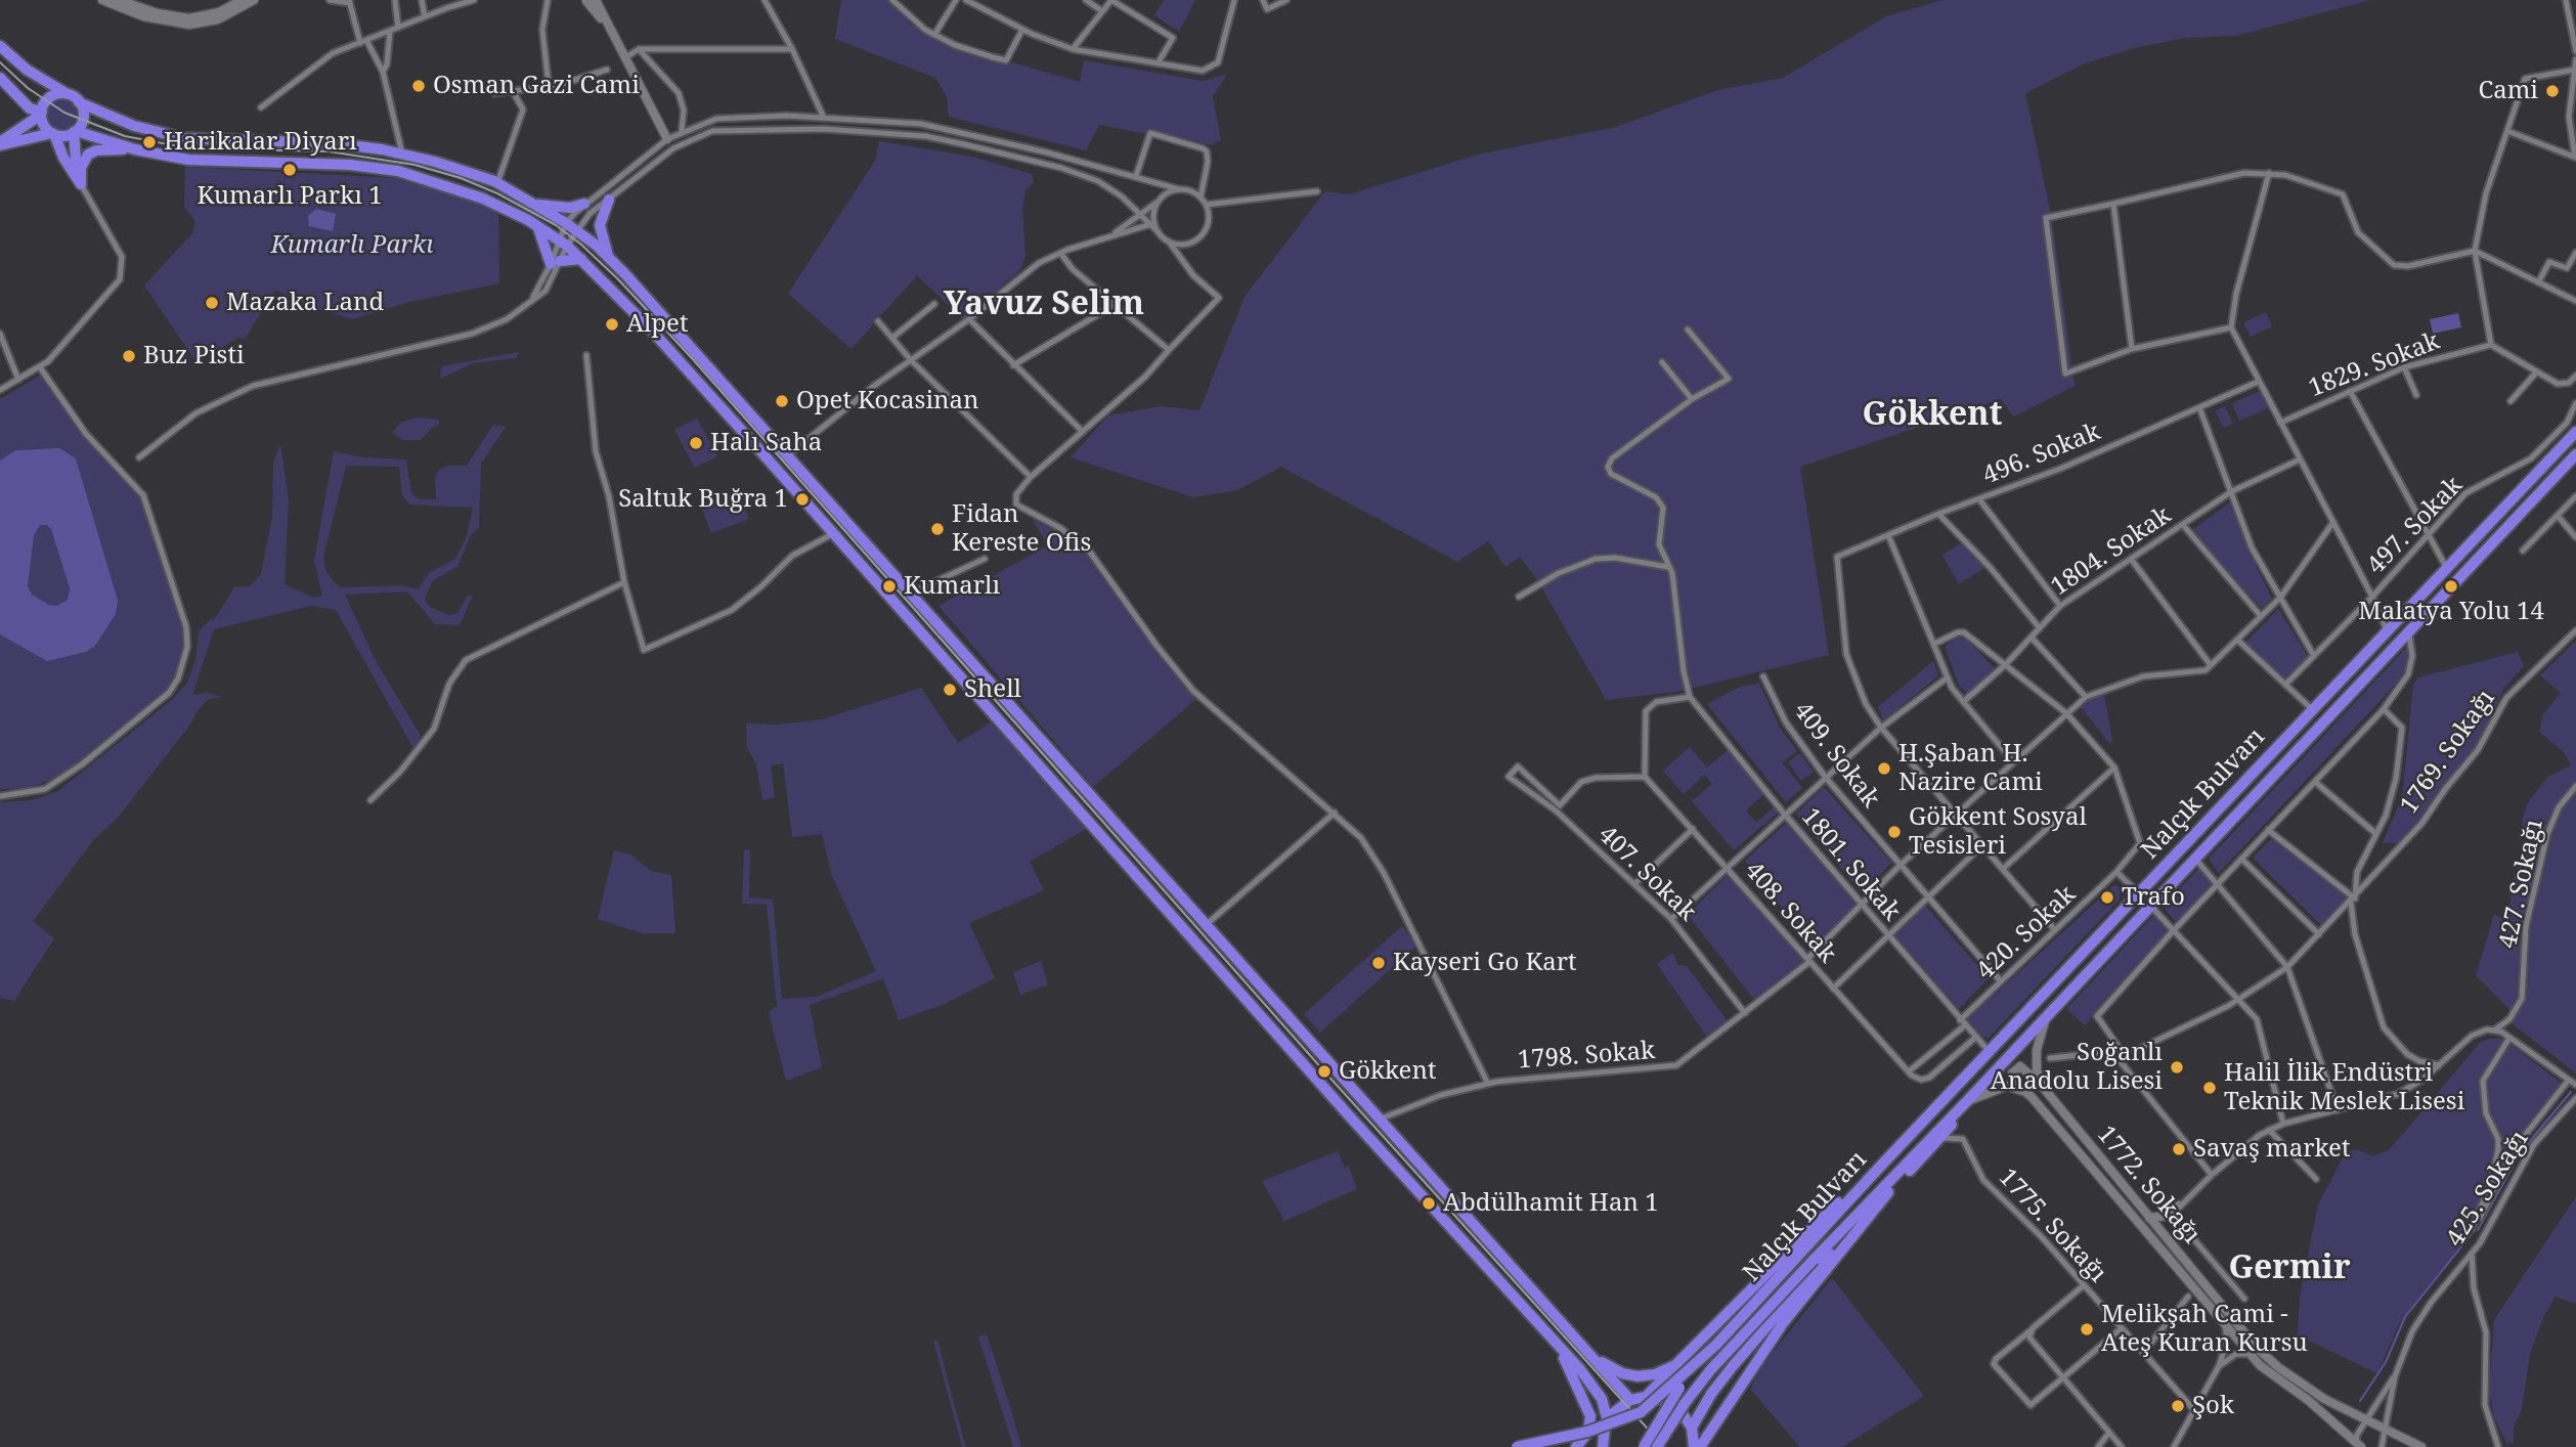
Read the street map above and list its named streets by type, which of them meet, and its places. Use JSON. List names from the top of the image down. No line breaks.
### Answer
{"streets":{"highway":["Nalçık Bulvarı"],"street":["1829. Sokak","496. Sokak","497. Sokak","1804. Sokak","1769. Sokağı","409. Sokak","1801. Sokak","407. Sokak","427. Sokağı","408. Sokak","420. Sokak","1798. Sokak","1772. Sokağı","425. Sokağı","1775. Sokağı"]},"crossings":[["409. Sokak","420. Sokak"],["409. Sokak","1798. Sokak"],["Nalçık Bulvarı","1801. Sokak"],["1801. Sokak","420. Sokak"],["1801. Sokak","1798. Sokak"],["407. Sokak","1798. Sokak"],["408. Sokak","1798. Sokak"],["1772. Sokağı","425. Sokağı"]],"districts":["Yavuz Selim","Gökkent","Germir"],"parks":["Kumarlı Parkı"],"places":["Osman Gazi Cami","Cami","Harikalar Diyarı","Kumarlı Parkı 1","Mazaka Land","Alpet","Buz Pisti","Opet Kocasinan","Halı Saha","Saltuk Buğra 1","Fidan Kereste Ofis","Kumarlı","Malatya Yolu 14","Shell","H.Şaban H. Nazire Cami","Gökkent Sosyal Tesisleri","Trafo","Kayseri Go Kart","Soğanlı Anadolu Lisesi","Gökkent","Halil İlik Endüstri Teknik Meslek Lisesi","Savaş market","Abdülhamit Han 1","Melikşah Cami - Ateş Kuran Kursu","Şok"]}
